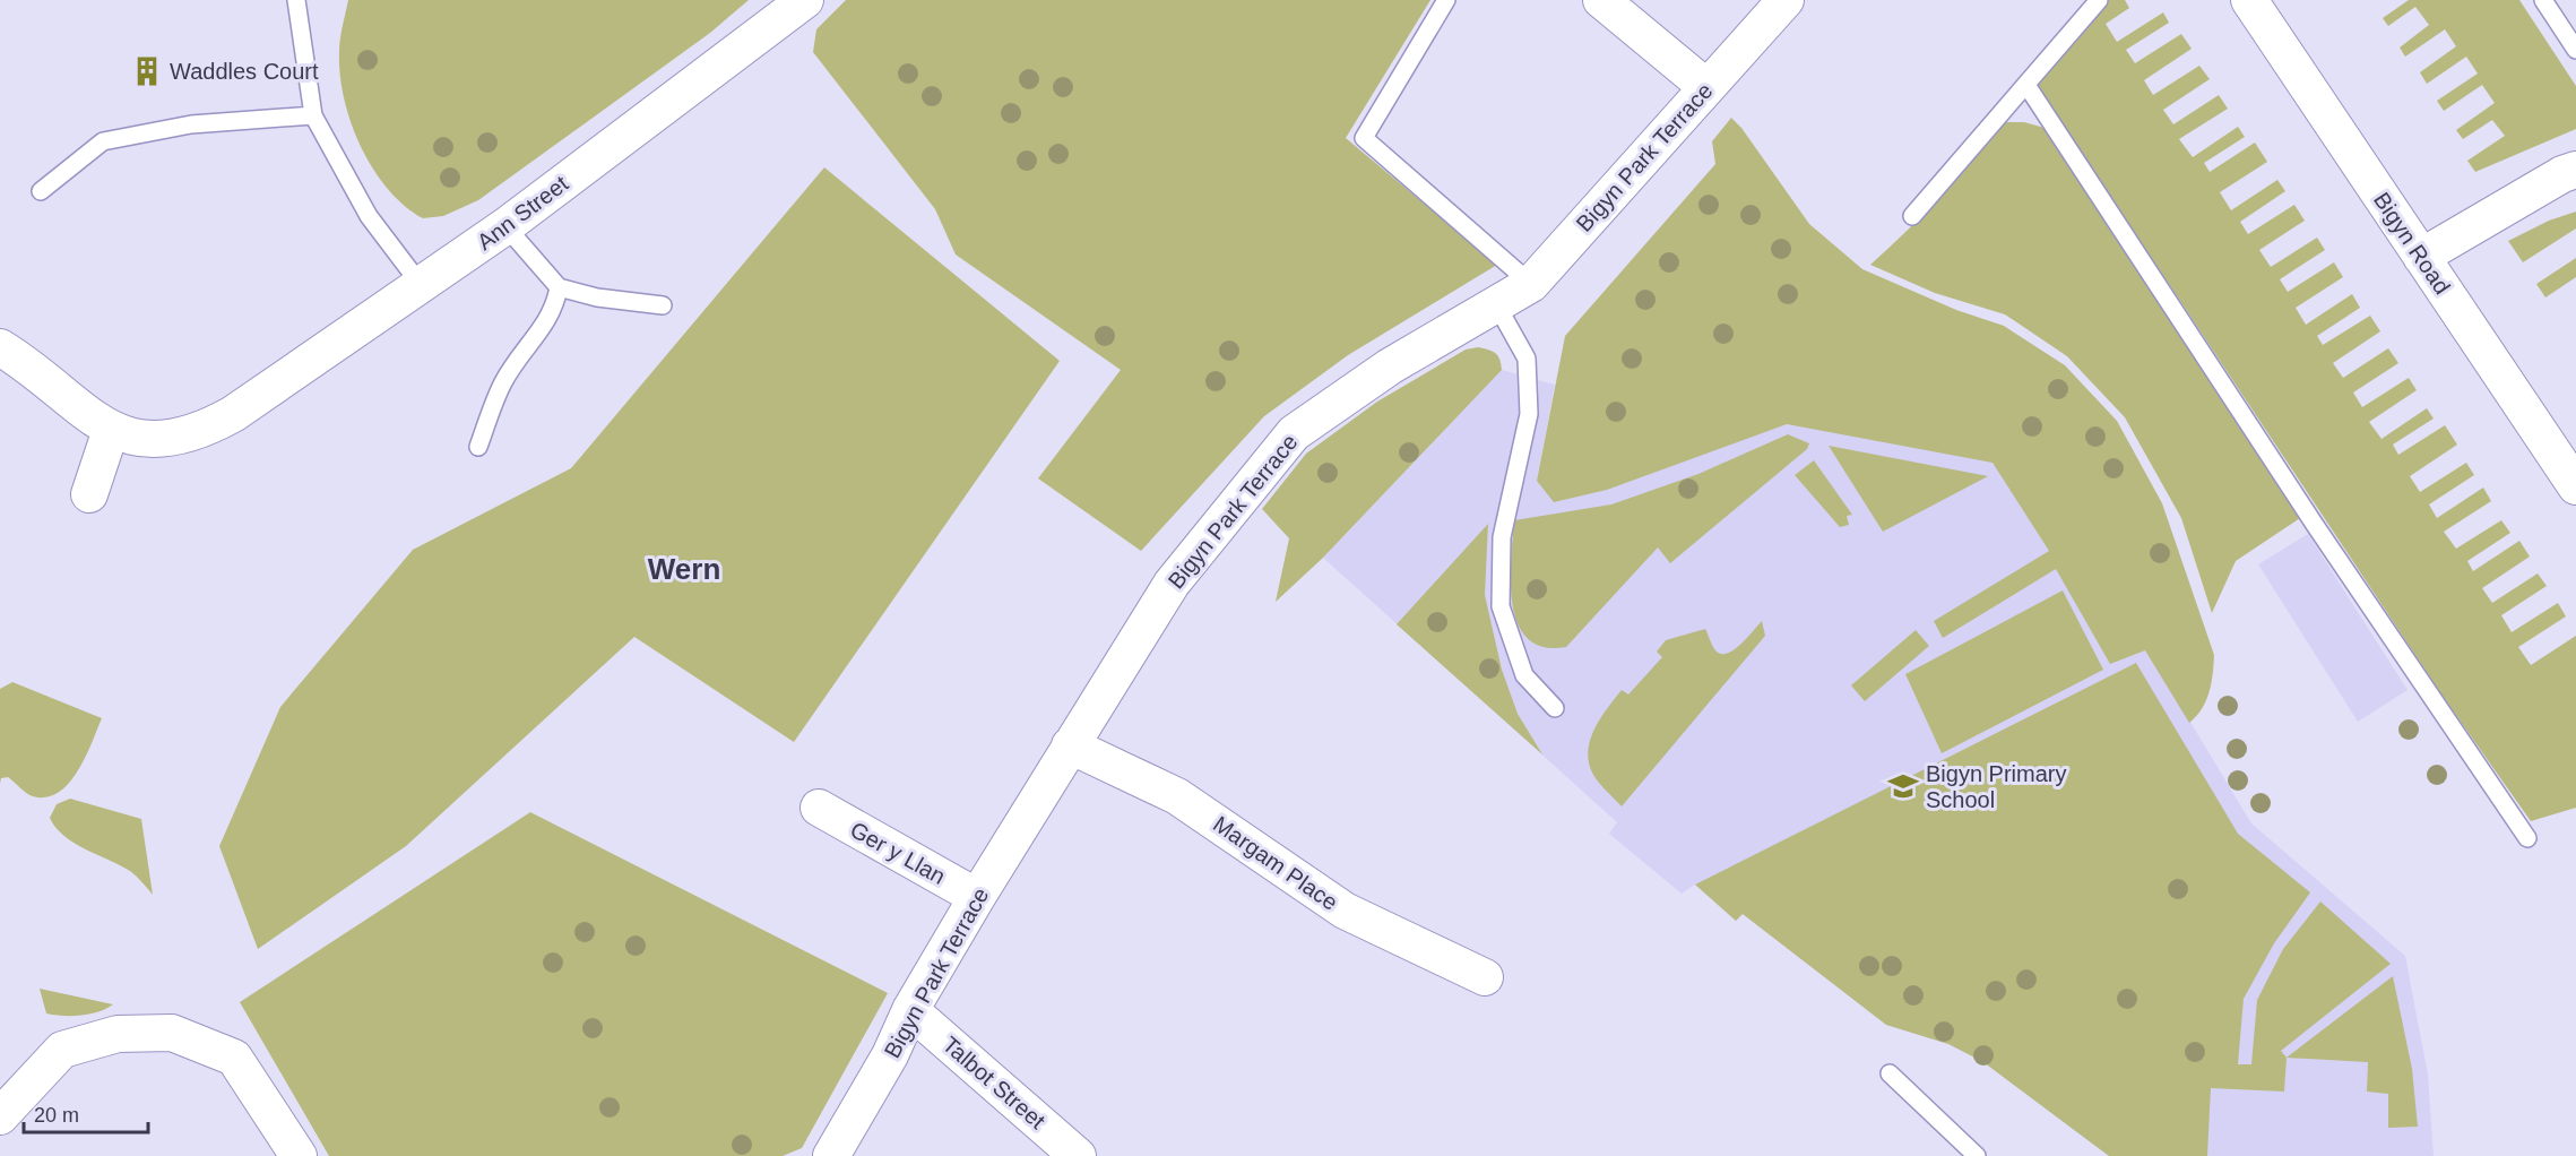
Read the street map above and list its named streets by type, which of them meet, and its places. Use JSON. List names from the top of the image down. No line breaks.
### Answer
{"streets":{"street":["Bigyn Park Terrace","Ann Street","Bigyn Road","Ger y Llan","Margam Place","Talbot Street"]},"crossings":[["Bigyn Park Terrace","Ger y Llan"],["Bigyn Park Terrace","Margam Place"],["Bigyn Park Terrace","Talbot Street"]],"districts":["Wern"],"places":{"building":["Waddles Court"],"school or university":["Bigyn Primary School"]},"scale_bar":"20 m"}
